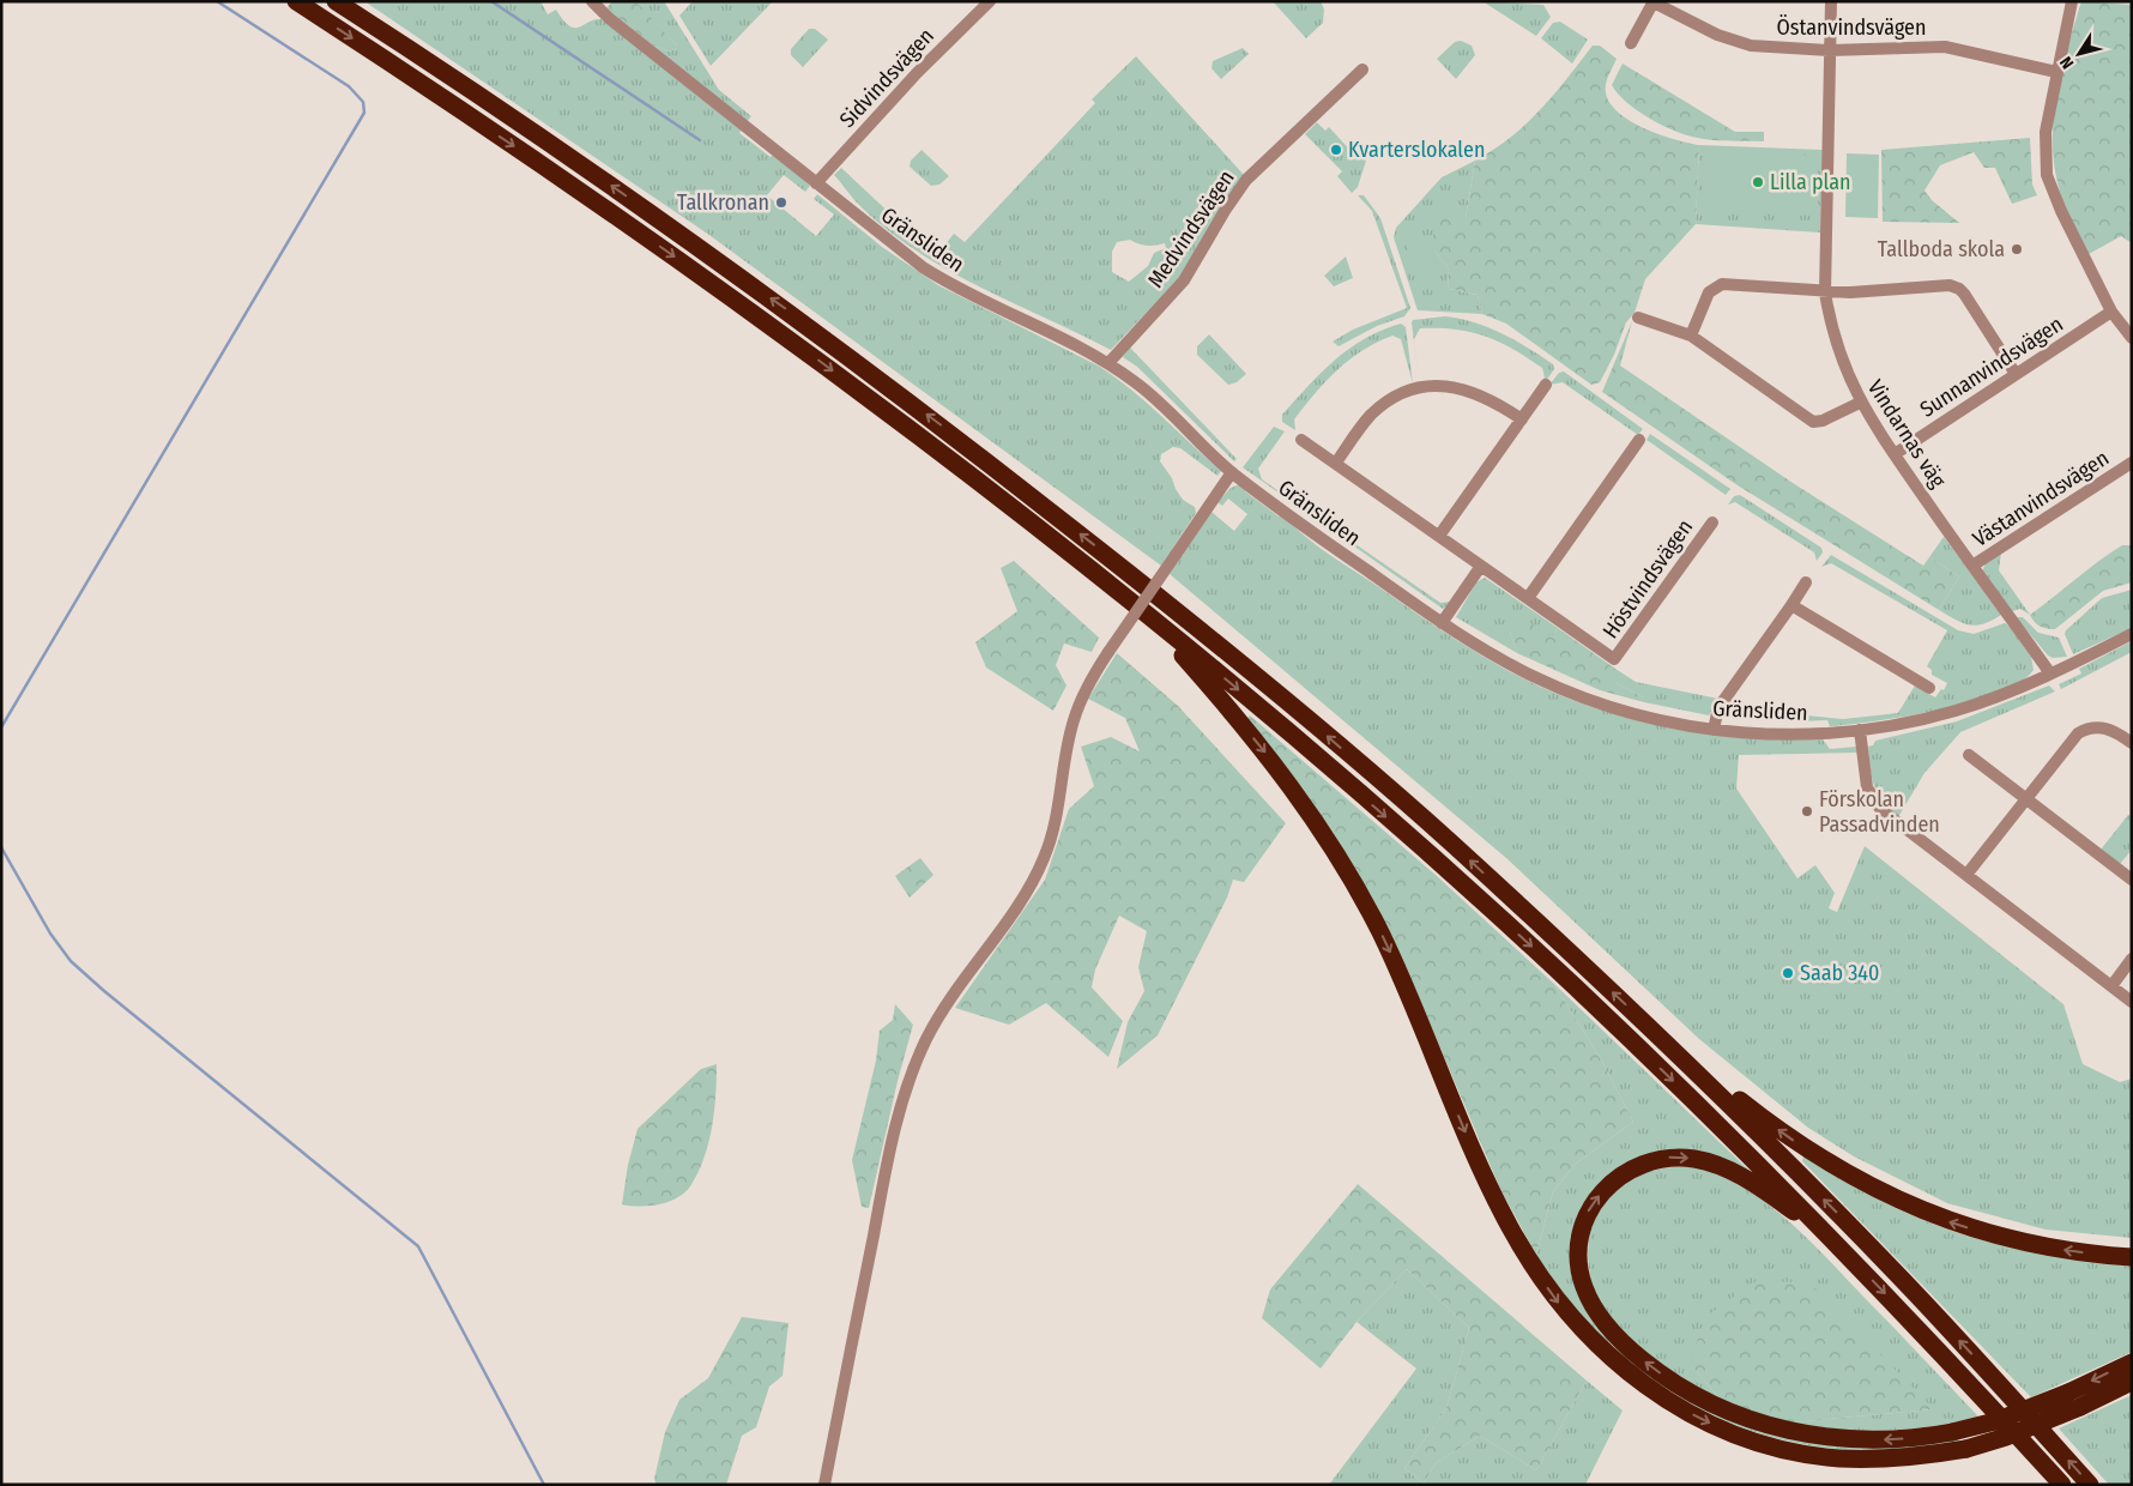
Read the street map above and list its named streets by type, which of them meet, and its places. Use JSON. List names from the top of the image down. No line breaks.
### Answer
{"streets":{"street":["Östanvindsvägen","Sidvindsvägen","Medvindsvägen","Gränsliden","Sunnanvindsvägen","Vindarnas väg","Västanvindsvägen","Höstvindsvägen"]},"crossings":[["Östanvindsvägen","Vindarnas väg"],["Sidvindsvägen","Gränsliden"],["Medvindsvägen","Gränsliden"],["Gränsliden","Vindarnas väg"],["Sunnanvindsvägen","Vindarnas väg"],["Vindarnas väg","Västanvindsvägen"]],"places":["Kvarterslokalen","Lilla plan","Tallkronan","Tallboda skola","Förskolan Passadvinden","Saab 340"],"north":"bottom left"}
